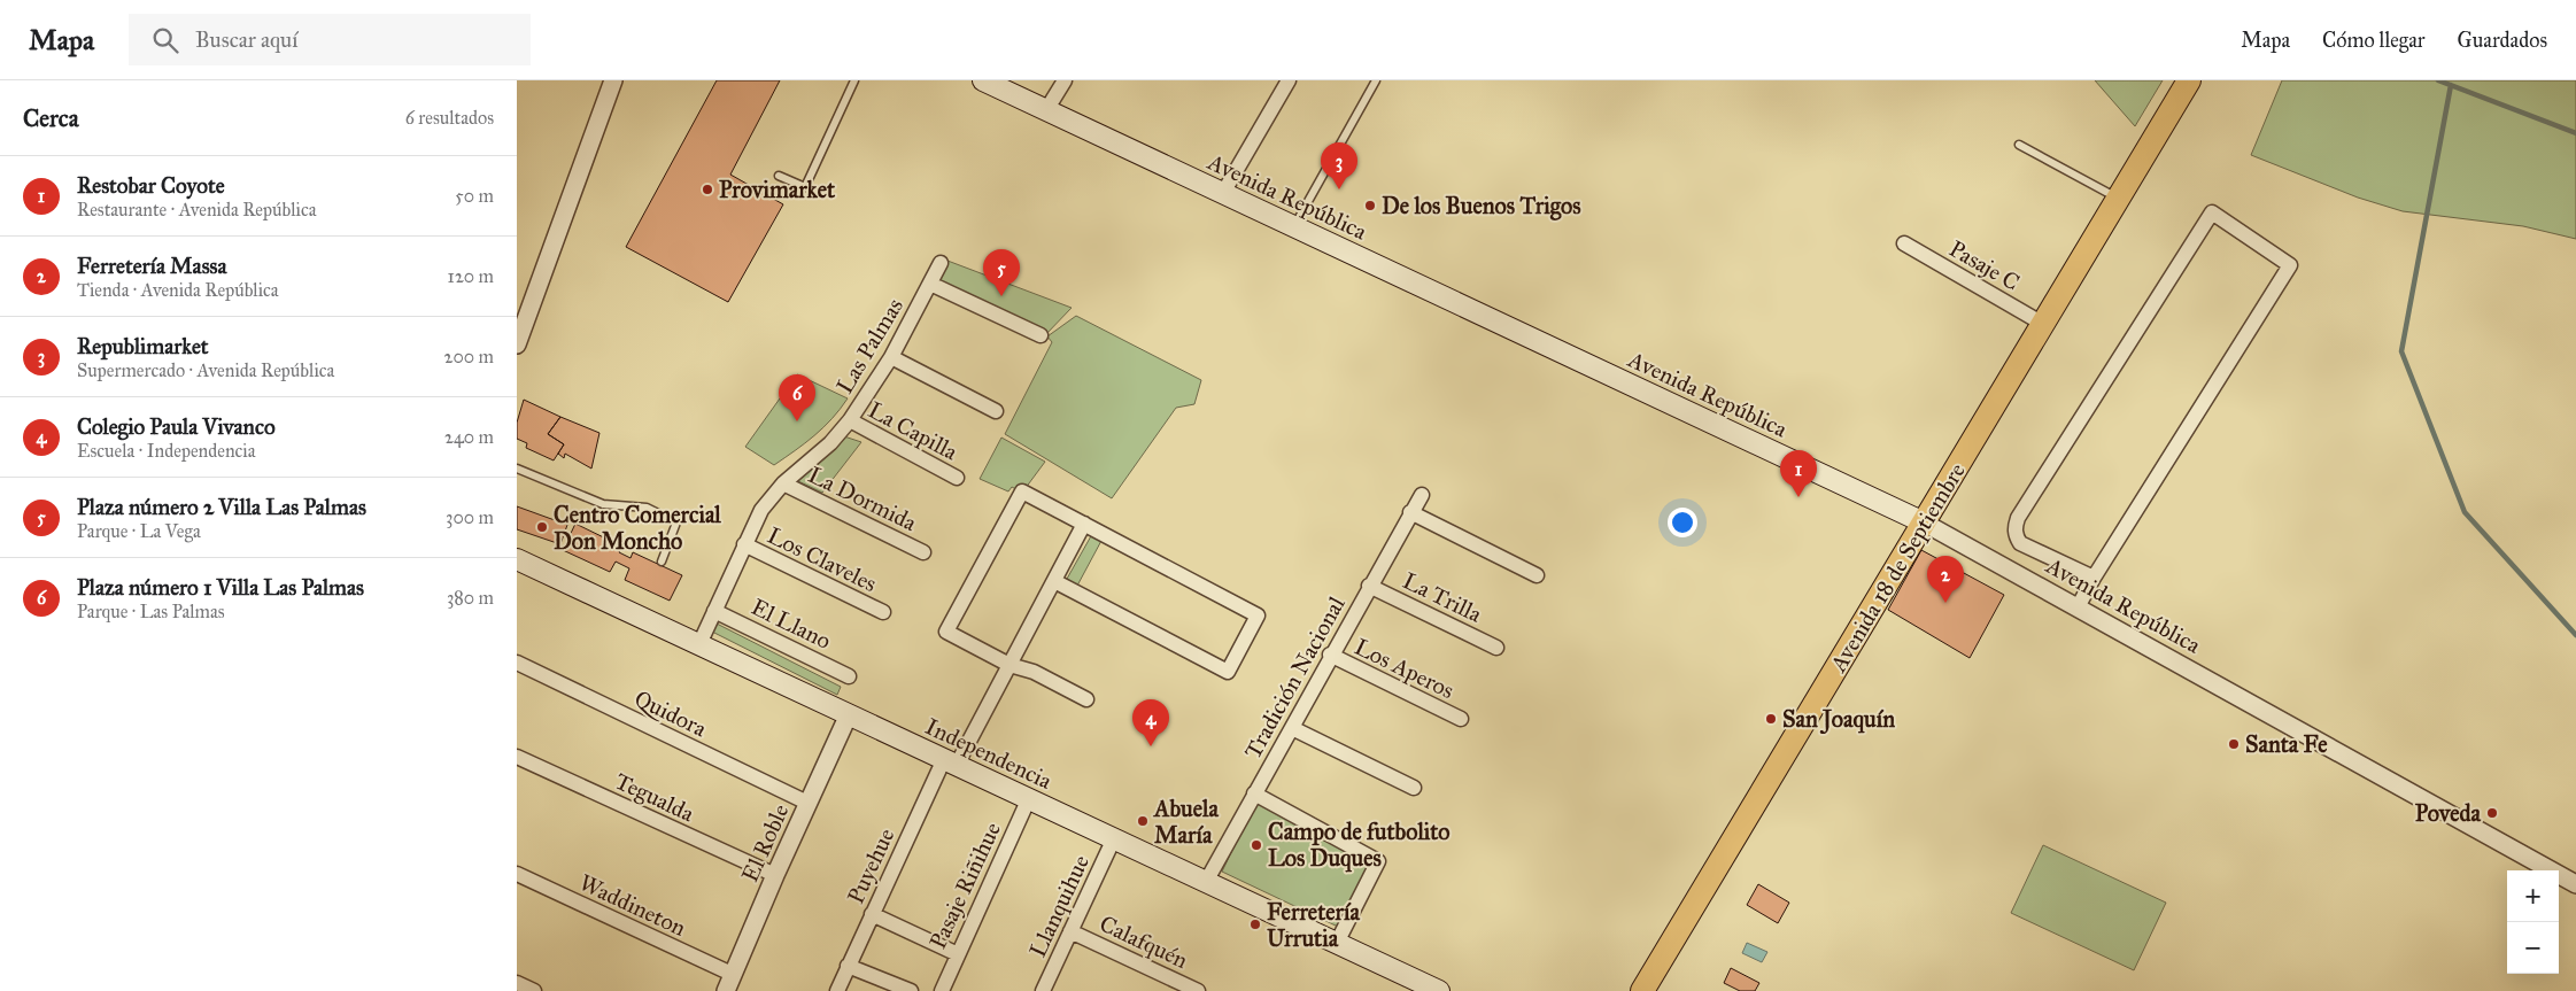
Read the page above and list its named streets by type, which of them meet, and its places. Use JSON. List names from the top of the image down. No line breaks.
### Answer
{"streets":{"main road":["Avenida República","Avenida 18 de Septiembre","Independencia"],"street":["Pasaje C","Las Palmas","La Capilla","La Dormida","Los Claveles","La Trilla","El Llano","Los Aperos","Tradición Nacional","Quidora","Tegualda","El Roble","Puyehue","Pasaje Riñihue","Waddineton","Llanquihue","Calafquén"]},"crossings":[["Avenida República","Avenida 18 de Septiembre"],["Pasaje C","Avenida 18 de Septiembre"],["Las Palmas","La Capilla"],["Las Palmas","La Dormida"],["Las Palmas","Los Claveles"],["Las Palmas","El Llano"],["Las Palmas","Independencia"],["La Trilla","Tradición Nacional"],["Los Aperos","Tradición Nacional"],["Tradición Nacional","Independencia"],["Quidora","El Roble"],["Independencia","El Roble"],["Independencia","Puyehue"],["Independencia","Pasaje Riñihue"],["Independencia","Llanquihue"],["Tegualda","El Roble"],["El Roble","Waddineton"],["Llanquihue","Calafquén"]],"places":["Provimarket","De los Buenos Trigos","Centro Comercial Don Moncho","San Joaquín","Santa Fe","Poveda","Abuela María","Campo de futbolito Los Duques","Ferretería Urrutia"],"page":{"header":"Mapa","search":"Buscar aquí","nav":["Mapa","Cómo llegar","Guardados"],"heading":["Cerca","6 resultados"],"pins":["3","5","6","1","2","4"],"list":[{"mark":"1","name":"Restobar Coyote","note":"Restaurante · Avenida República","value":"50 m"},{"mark":"2","name":"Ferretería Massa","note":"Tienda · Avenida República","value":"120 m"},{"mark":"3","name":"Republimarket","note":"Supermercado · Avenida República","value":"200 m"},{"mark":"4","name":"Colegio Paula Vivanco","note":"Escuela · Independencia","value":"240 m"},{"mark":"5","name":"Plaza número 2 Villa Las Palmas","note":"Parque · La Vega","value":"300 m"},{"mark":"6","name":"Plaza número 1 Villa Las Palmas","note":"Parque · Las Palmas","value":"380 m"}],"map_buttons":["+","−"]}}
